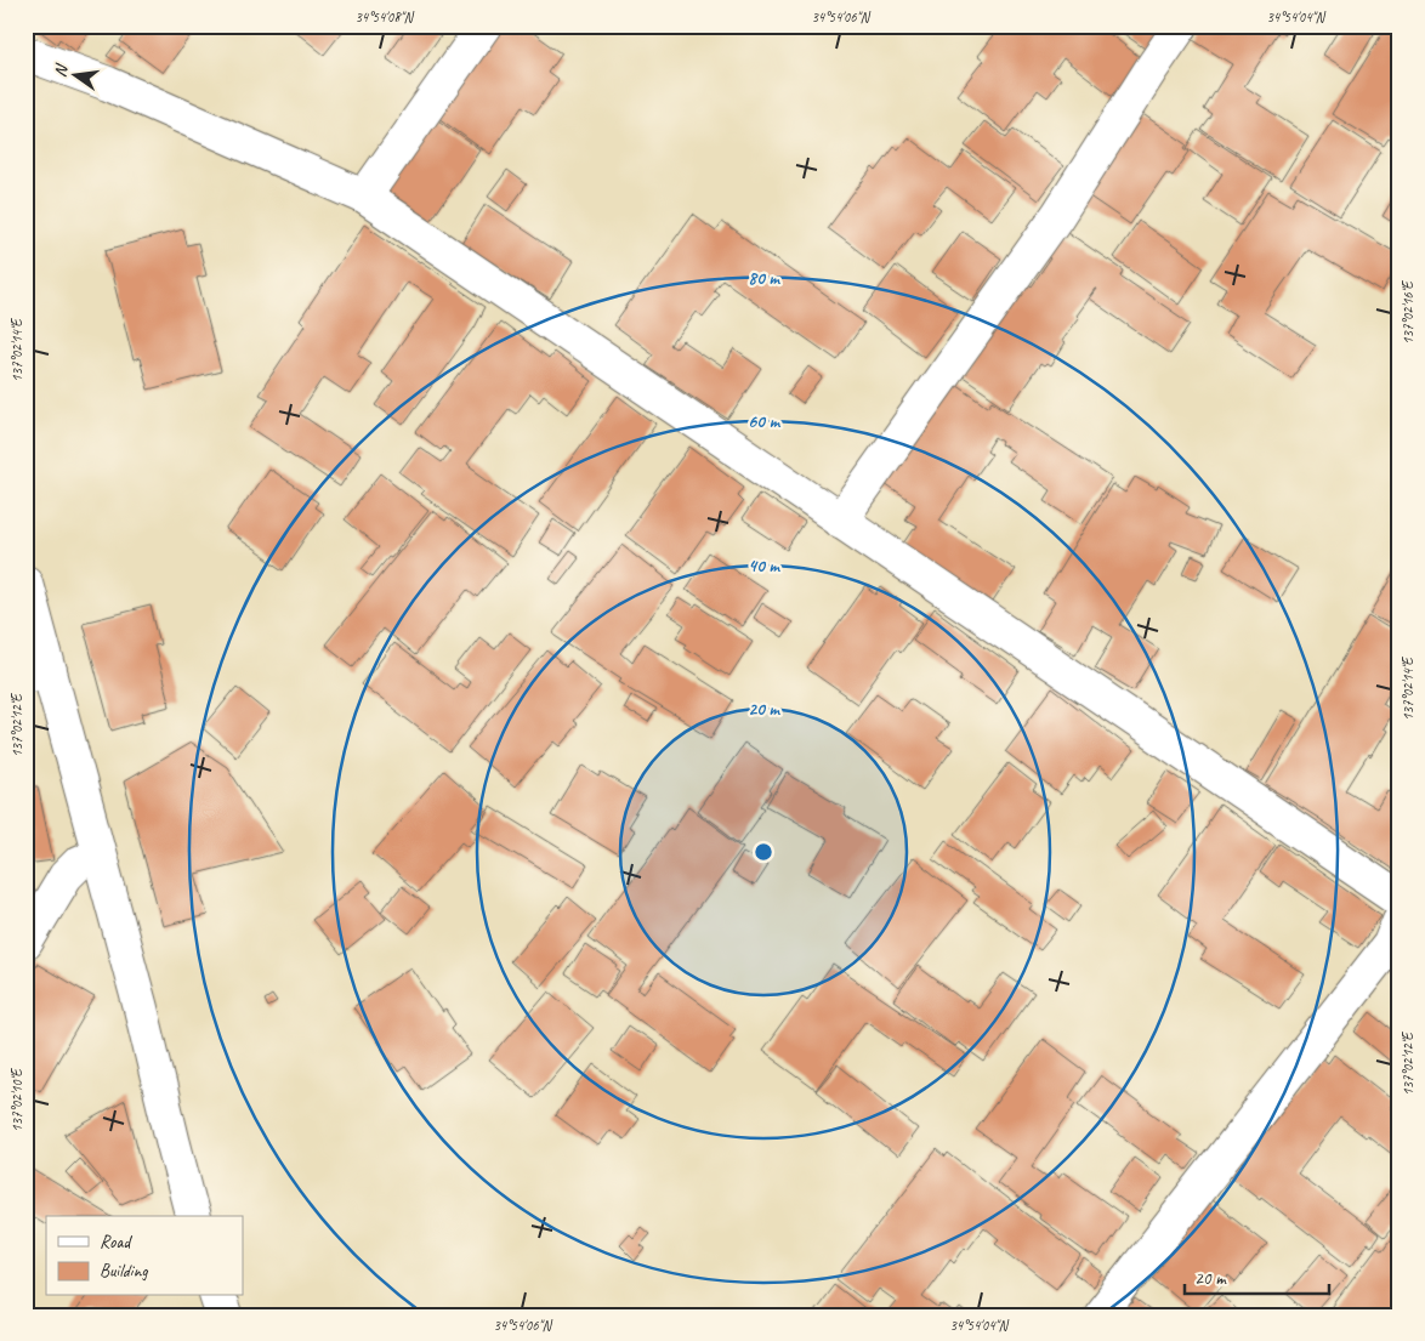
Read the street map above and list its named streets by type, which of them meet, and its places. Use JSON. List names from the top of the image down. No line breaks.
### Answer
{"legend":["Road","Building"],"scale_bar":"20 m","north":"left","coordinates":["34°54'08\"N","34°54'06\"N","34°54'04\"N","137°02'16\"E","137°02'14\"E","137°02'12\"E","137°02'10\"E"],"rings":["80 m","60 m","40 m","20 m"]}
